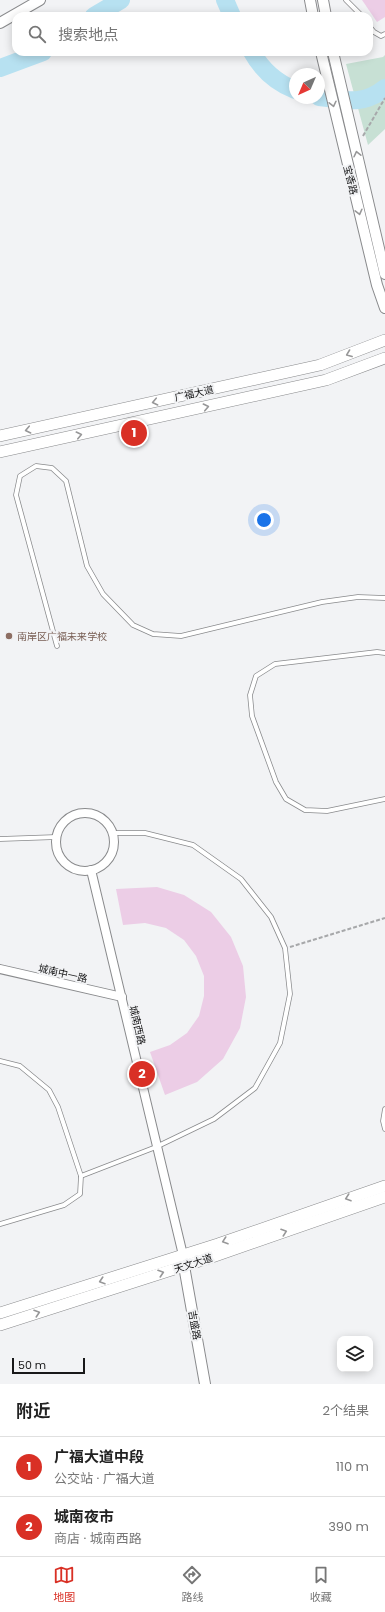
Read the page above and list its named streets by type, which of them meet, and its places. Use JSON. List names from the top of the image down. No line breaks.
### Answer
{"streets":{"main road":["广福大道","天文大道"],"street":["宝香路","城南中一路","城南西路","吉盛路"]},"crossings":[["城南中一路","城南西路"],["城南西路","天文大道"],["天文大道","吉盛路"]],"places":["南岸区广福未来学校"],"scale_bar":"50 m","north":"bottom left","page":{"search":"搜索地点","pins":["1","2"],"scale":"50 m","heading":["附近","2个结果"],"list":[{"mark":"1","name":"广福大道中段","note":"公交站 · 广福大道","value":"110 m"},{"mark":"2","name":"城南夜市","note":"商店 · 城南西路","value":"390 m"}],"nav":["地图","路线","收藏"]}}
